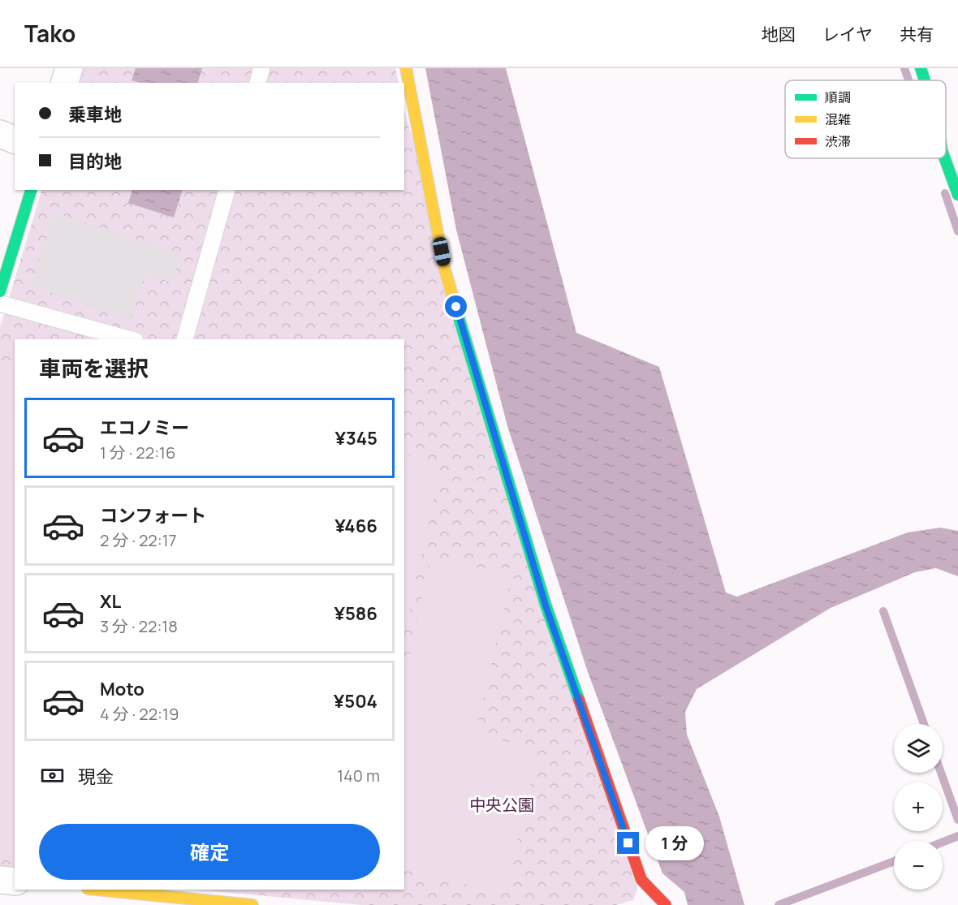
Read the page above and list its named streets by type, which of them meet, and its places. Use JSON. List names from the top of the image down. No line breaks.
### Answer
{"parks":["中央公園"],"legend":["順調","混雑","渋滞"],"page":{"header":"Tako","nav":["地図","レイヤ","共有"],"banner":["乗車地","目的地"],"heading":"車両を選択","list":[{"name":"エコノミー","note":"1 分 · 22:16","value":"¥345"},{"name":"コンフォート","note":"2 分 · 22:17","value":"¥466"},{"name":"XL","note":"3 分 · 22:18","value":"¥586"},{"name":"Moto","note":"4 分 · 22:19","value":"¥504"}],"map_buttons":["+","−"],"pay":["現金","140 m"],"buttons":"確定","bubble":"1 分"}}
